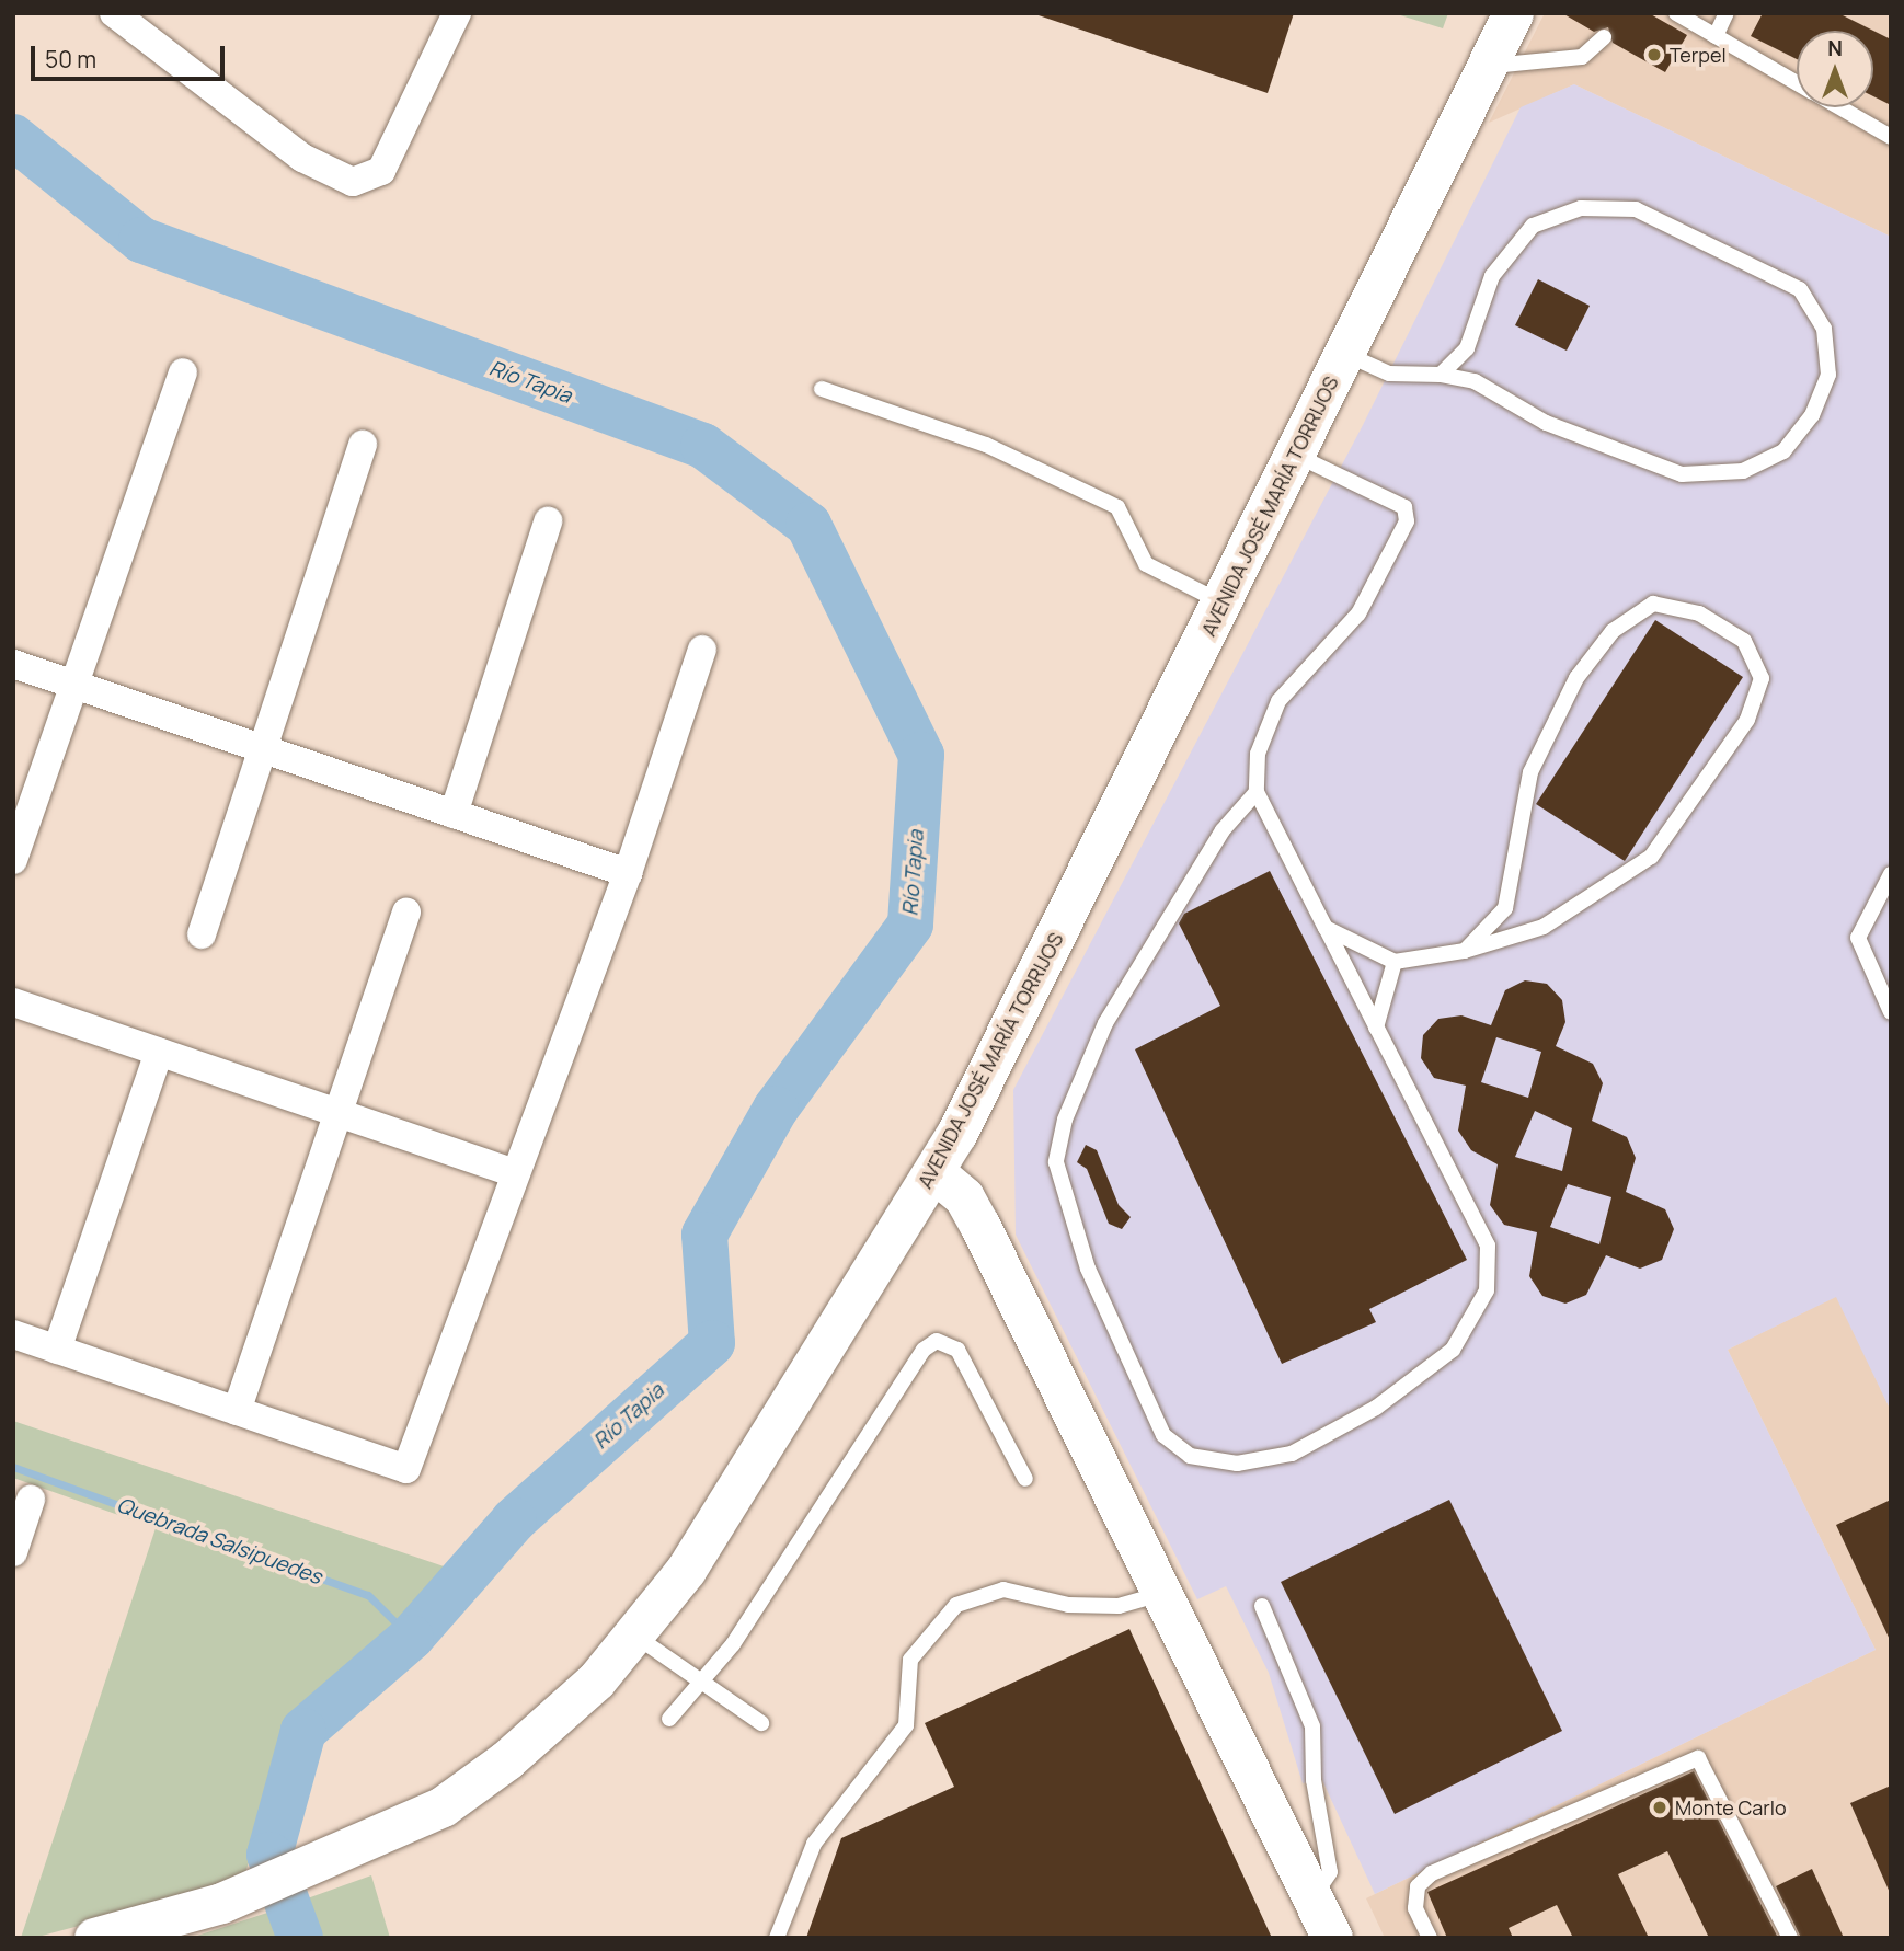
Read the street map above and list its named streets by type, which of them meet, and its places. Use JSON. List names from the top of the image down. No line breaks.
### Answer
{"streets":{"main road":["AVENIDA JOSÉ MARÍA TORRIJOS"]},"water":["Río Tapia","Quebrada Salsipuedes"],"places":["Terpel","Monte Carlo"],"scale_bar":"50 m","north":"top"}
